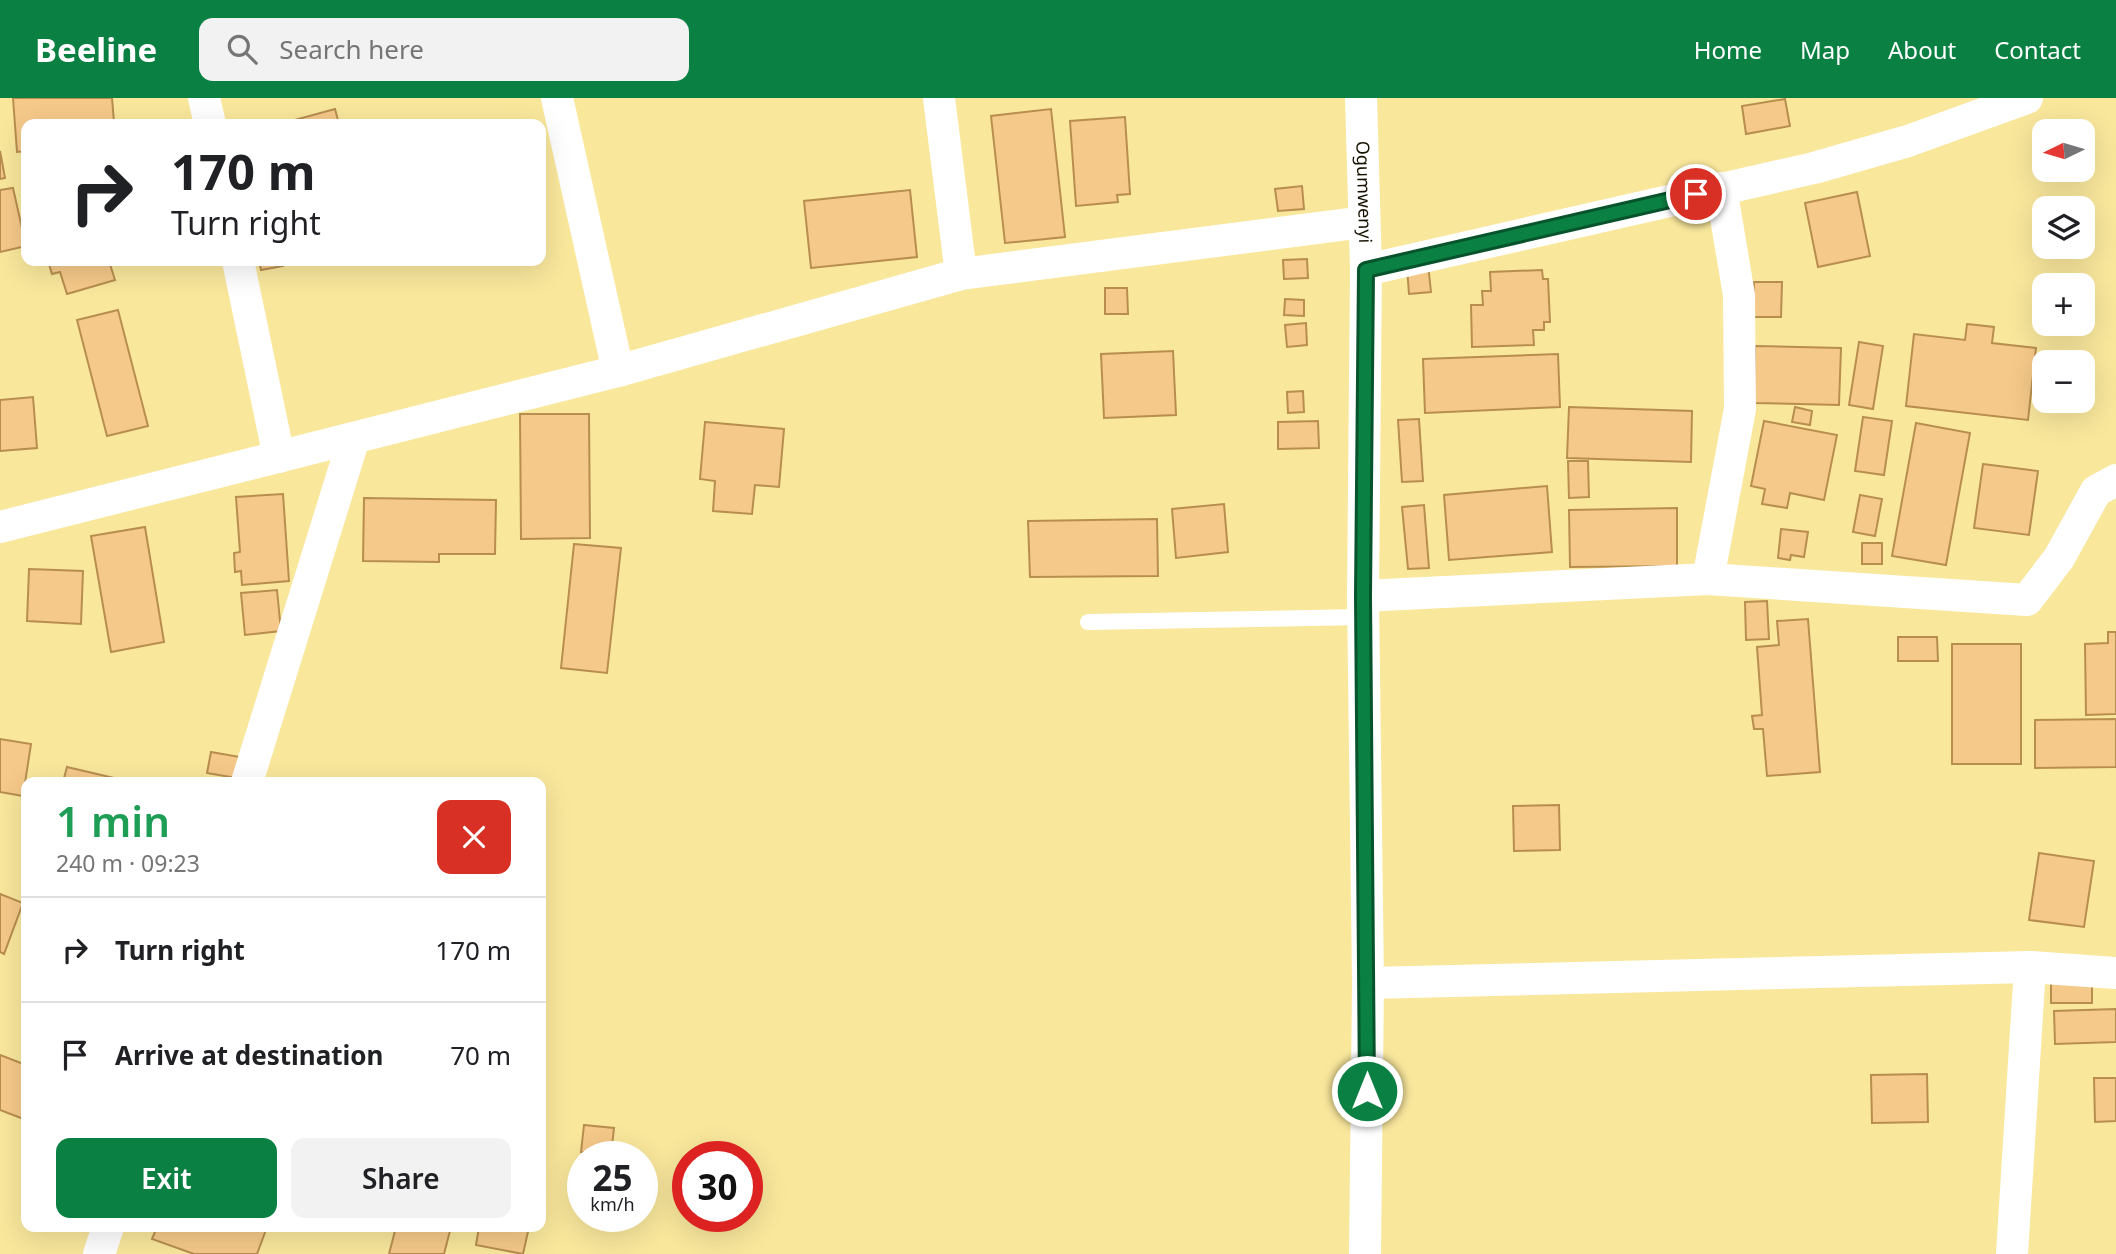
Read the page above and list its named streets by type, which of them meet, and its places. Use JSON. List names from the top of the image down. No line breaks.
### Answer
{"streets":{"street":["Ogumwenyi"]},"north":"left","page":{"header":"Beeline","search":"Search here","nav":["Home","Map","About","Contact"],"map_buttons":["+","−"],"turn":["170 m","Turn right"],"heading":["1 min","240 m · 09:23"],"list":[{"name":"Turn right","value":"170 m"},{"name":"Arrive at destination","value":"70 m"}],"buttons":["Exit","Share"],"speed":"25 km/h","limit":"30"}}
